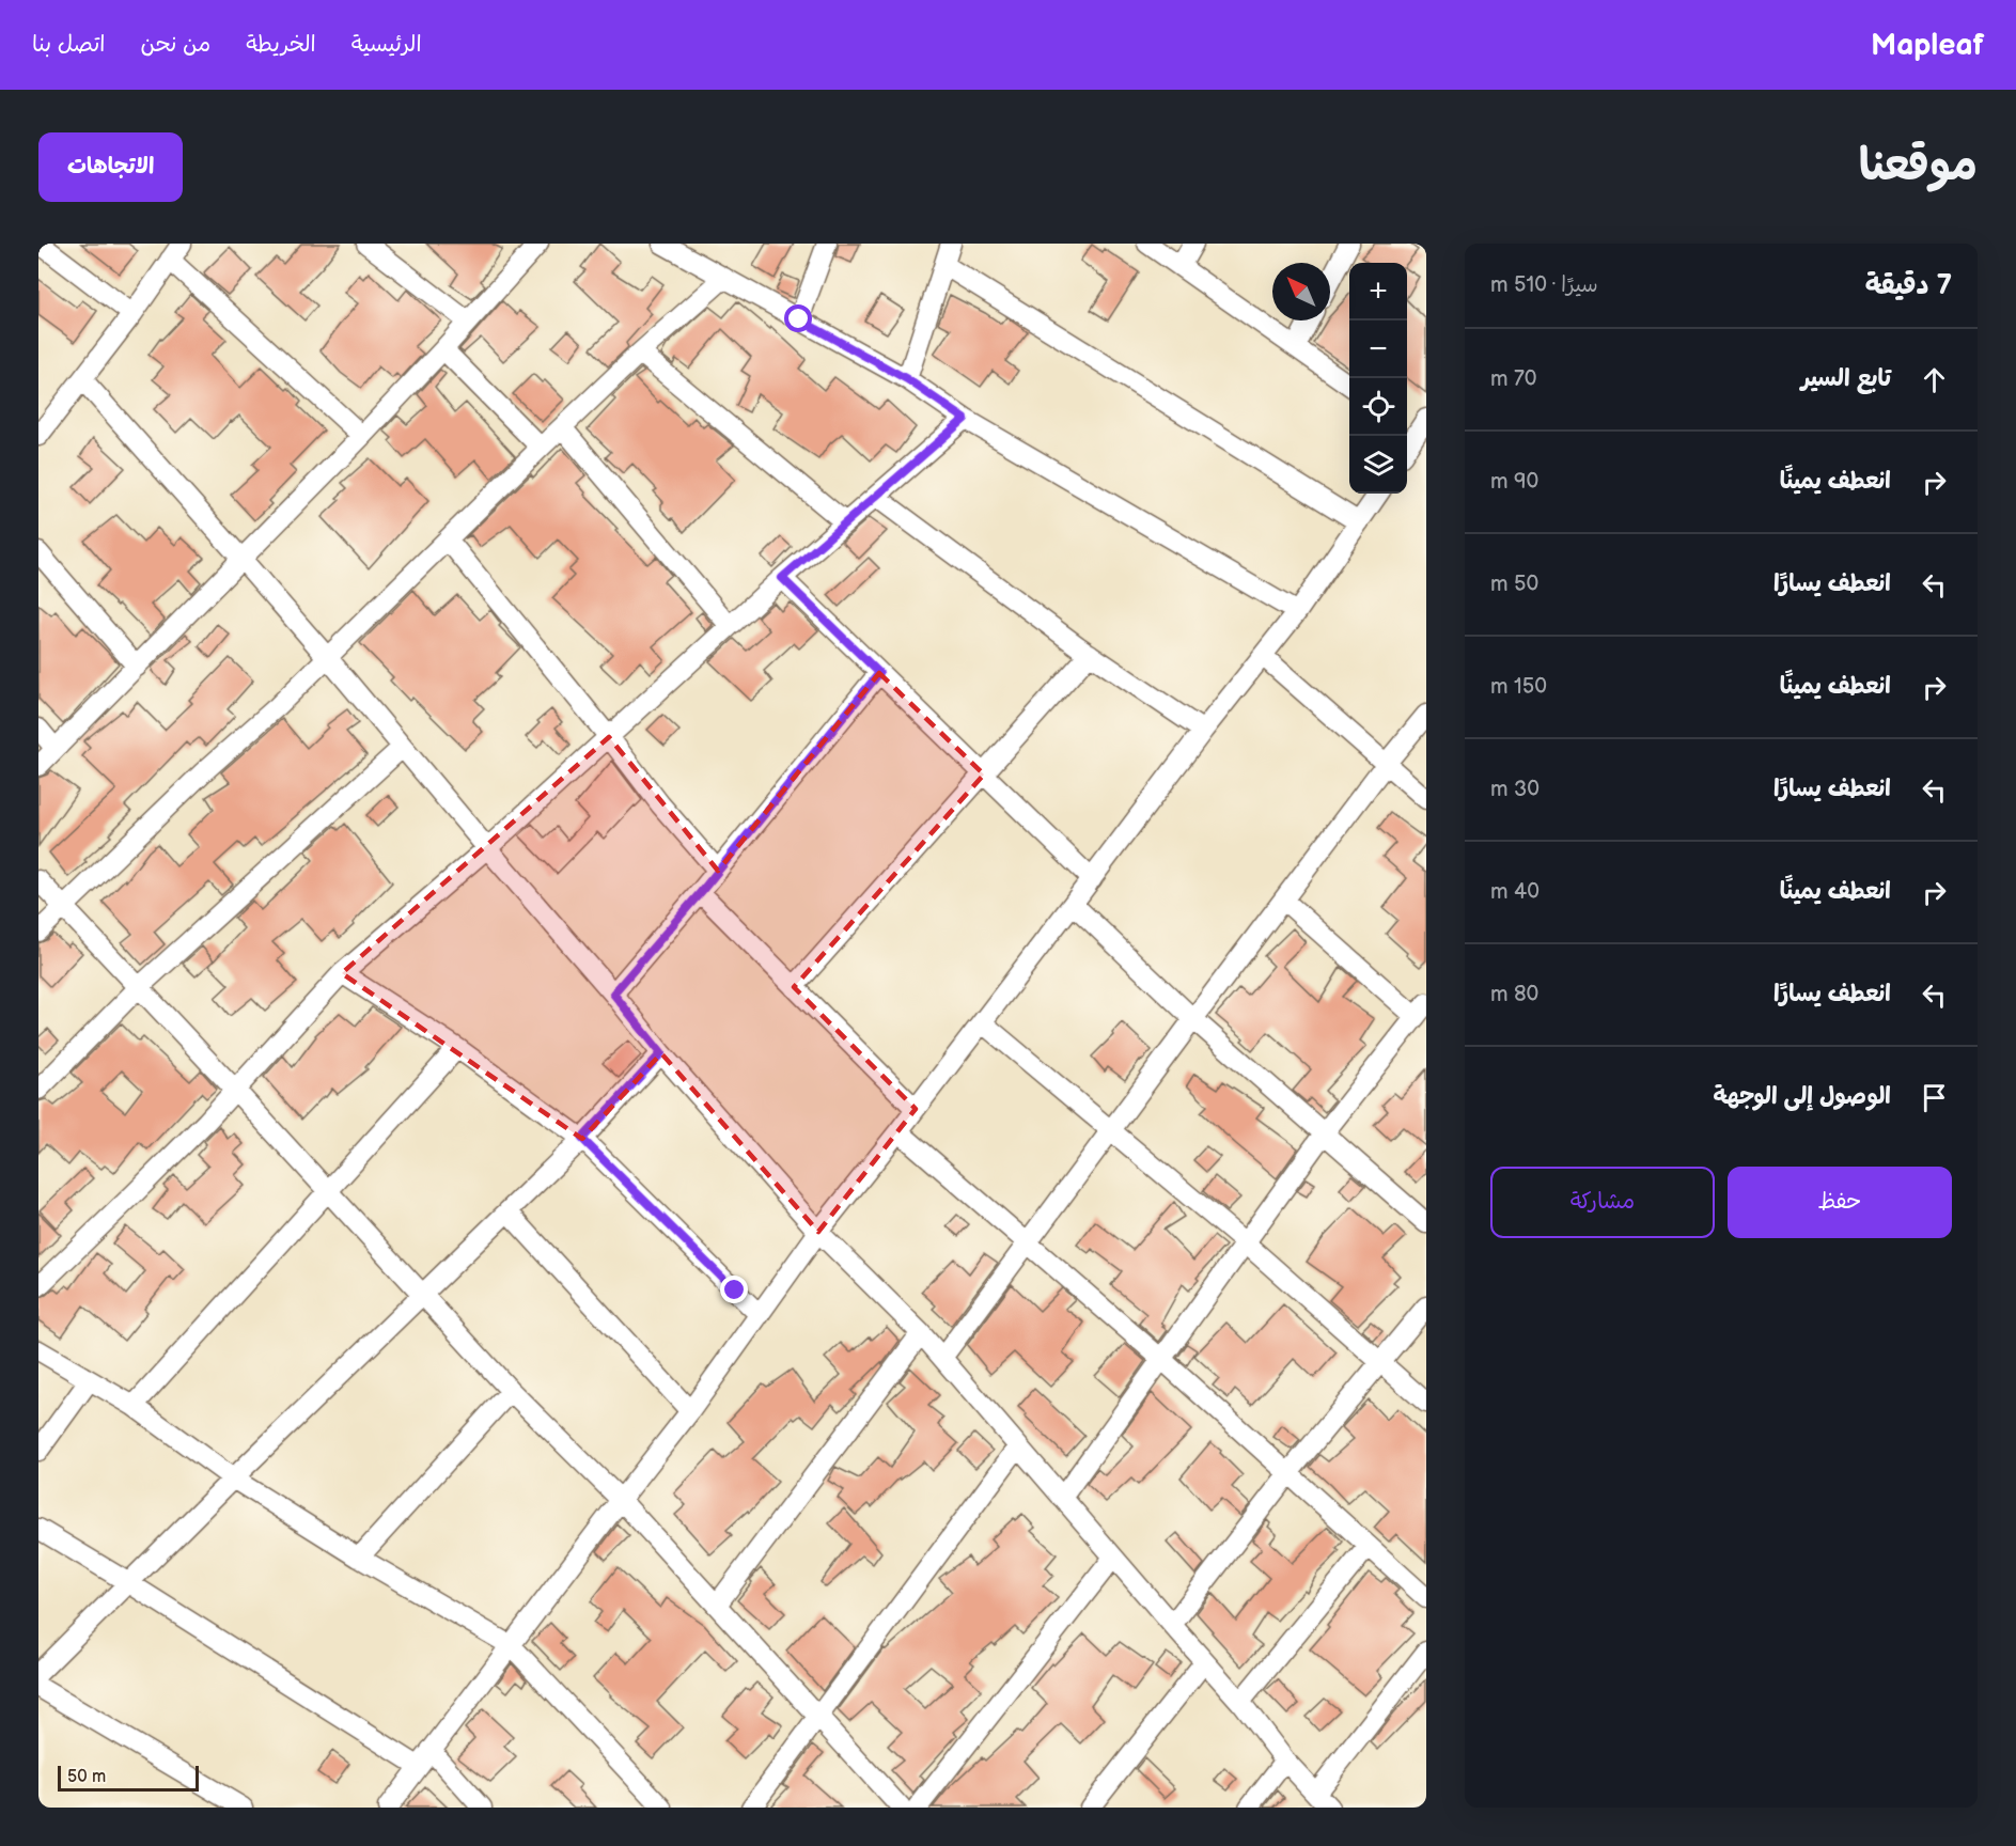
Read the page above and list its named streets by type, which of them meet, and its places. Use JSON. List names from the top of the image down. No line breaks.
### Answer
{"scale_bar":"50 m","north":"top left","page":{"header":"Mapleaf","nav":["الرئيسية","الخريطة","من نحن","اتصل بنا"],"title":"موقعنا","buttons":["الاتجاهات",["حفظ","مشاركة"]],"heading":["7 دقيقة","سيرًا · 510 m"],"map_buttons":["+","−"],"list":[["تابع السير","70 m"],["انعطف يمينًا","90 m"],["انعطف يسارًا","50 m"],["انعطف يمينًا","150 m"],["انعطف يسارًا","30 m"],["انعطف يمينًا","40 m"],["انعطف يسارًا","80 m"],"الوصول إلى الوجهة"],"scale":"50 m"}}
